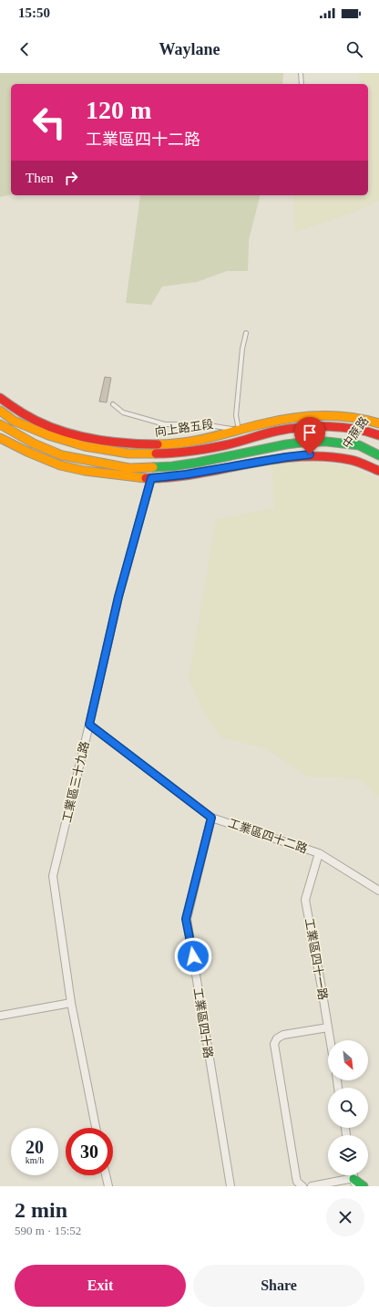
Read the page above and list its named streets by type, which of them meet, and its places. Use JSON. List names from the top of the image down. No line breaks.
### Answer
{"streets":{"main road":["向上路五段","中蔗路"],"street":["工業區三十九路","工業區四十二路","工業區四十一路","工業區四十路"]},"crossings":[["向上路五段","中蔗路"],["工業區三十九路","工業區四十二路"],["工業區四十二路","工業區四十一路"],["工業區四十二路","工業區四十路"]],"north":"bottom right","page":{"status":"15:50","header":"Waylane","turn":["120 m","工業區四十二路"],"then":"Then","speed":"20 km/h","limit":"30","heading":["2 min","590 m · 15:52"],"buttons":["Exit","Share"]}}
